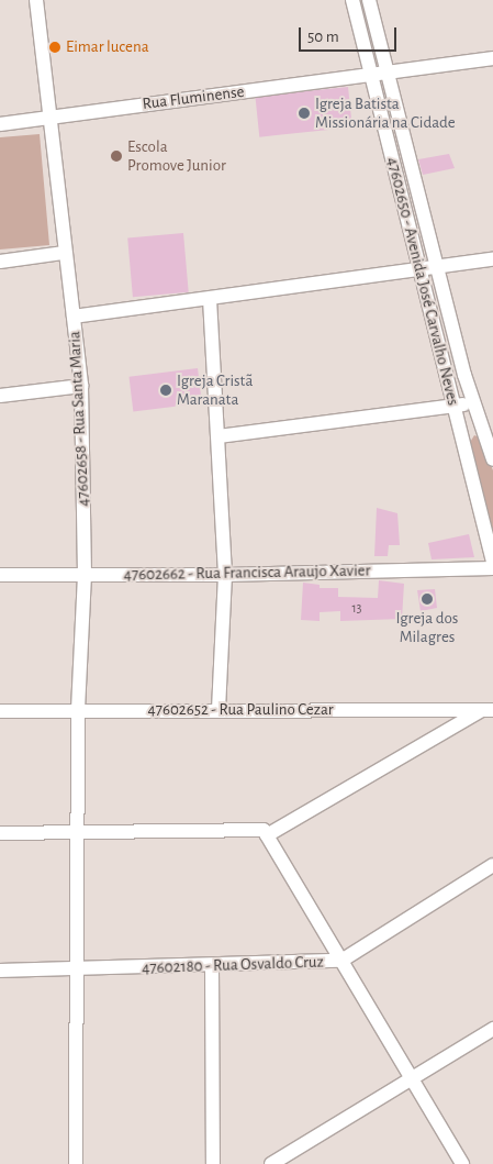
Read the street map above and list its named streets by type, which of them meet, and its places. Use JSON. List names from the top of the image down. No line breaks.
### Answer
{"streets":{"street":["Rua Fluminense","47602650 - Avenida José Carvalho Neves","47602658 - Rua Santa Maria","47602662 - Rua Francisca Araujo Xavier","47602652 - Rua Paulino Cezar","47602180 - Rua Osvaldo Cruz"]},"crossings":[["Rua Fluminense","47602650 - Avenida José Carvalho Neves"],["Rua Fluminense","47602658 - Rua Santa Maria"],["47602658 - Rua Santa Maria","47602662 - Rua Francisca Araujo Xavier"],["47602658 - Rua Santa Maria","47602652 - Rua Paulino Cezar"],["47602658 - Rua Santa Maria","47602180 - Rua Osvaldo Cruz"]],"places":["Eimar lucena","Igreja Batista Missionária na Cidade","Escola Promove Junior","Igreja Cristã Maranata","Igreja dos Milagres"],"house_numbers":["13"],"scale_bar":"50 m"}
